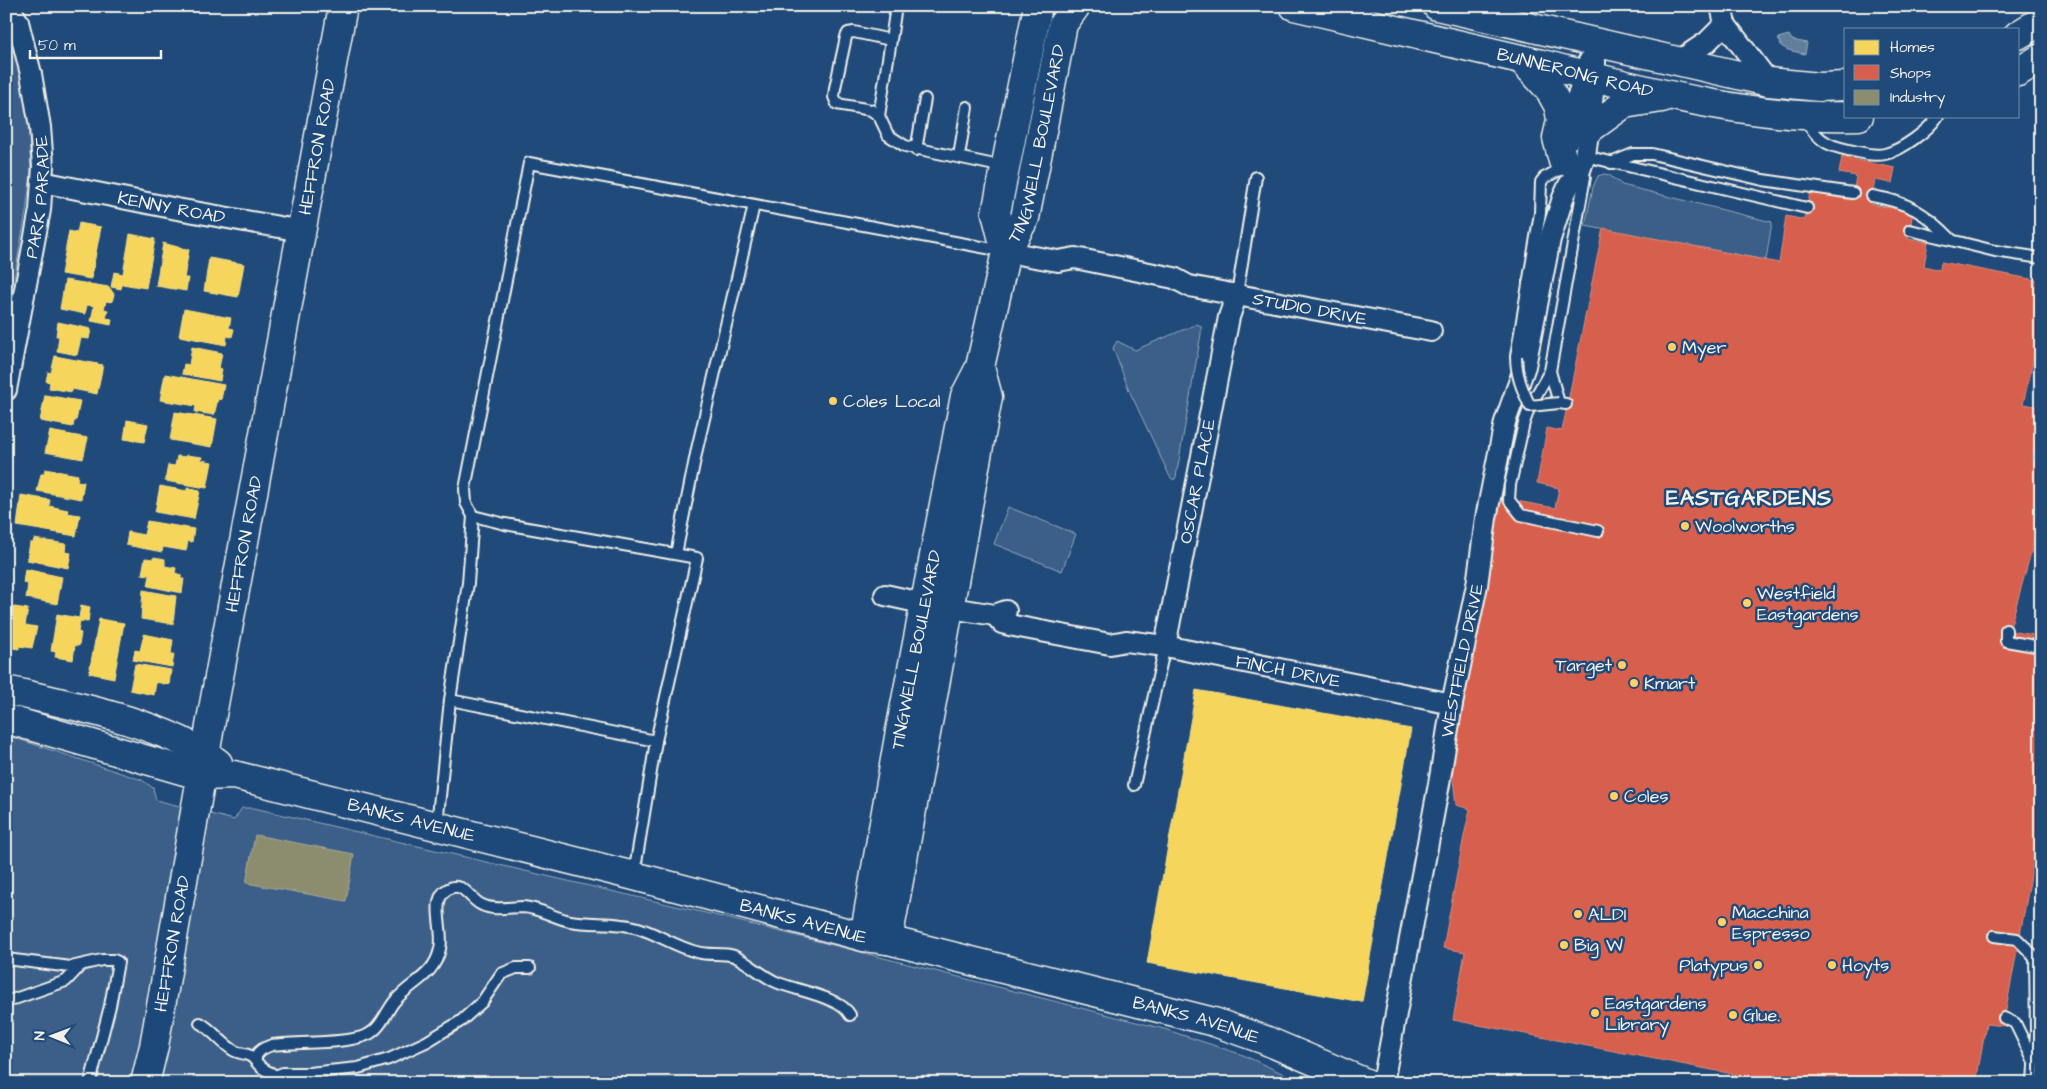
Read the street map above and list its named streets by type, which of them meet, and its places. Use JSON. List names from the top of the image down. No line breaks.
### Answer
{"streets":{"street":["BUNNERONG ROAD","TINGWELL BOULEVARD","HEFFRON ROAD","PARK PARADE","KENNY ROAD","STUDIO DRIVE","OSCAR PLACE","WESTFIELD DRIVE","FINCH DRIVE","BANKS AVENUE"]},"crossings":[["BUNNERONG ROAD","WESTFIELD DRIVE"],["TINGWELL BOULEVARD","STUDIO DRIVE"],["TINGWELL BOULEVARD","FINCH DRIVE"],["TINGWELL BOULEVARD","BANKS AVENUE"],["HEFFRON ROAD","KENNY ROAD"],["HEFFRON ROAD","BANKS AVENUE"],["PARK PARADE","KENNY ROAD"],["STUDIO DRIVE","OSCAR PLACE"],["OSCAR PLACE","FINCH DRIVE"],["WESTFIELD DRIVE","FINCH DRIVE"]],"districts":["EASTGARDENS"],"places":["Myer","Coles Local","Woolworths","Westfield Eastgardens","Target","Kmart","Coles","ALDI","Macchina Espresso","Big W","Platypus","Hoyts","Eastgardens Library","Glue."],"legend":["Homes","Shops","Industry"],"scale_bar":"50 m","north":"left"}
